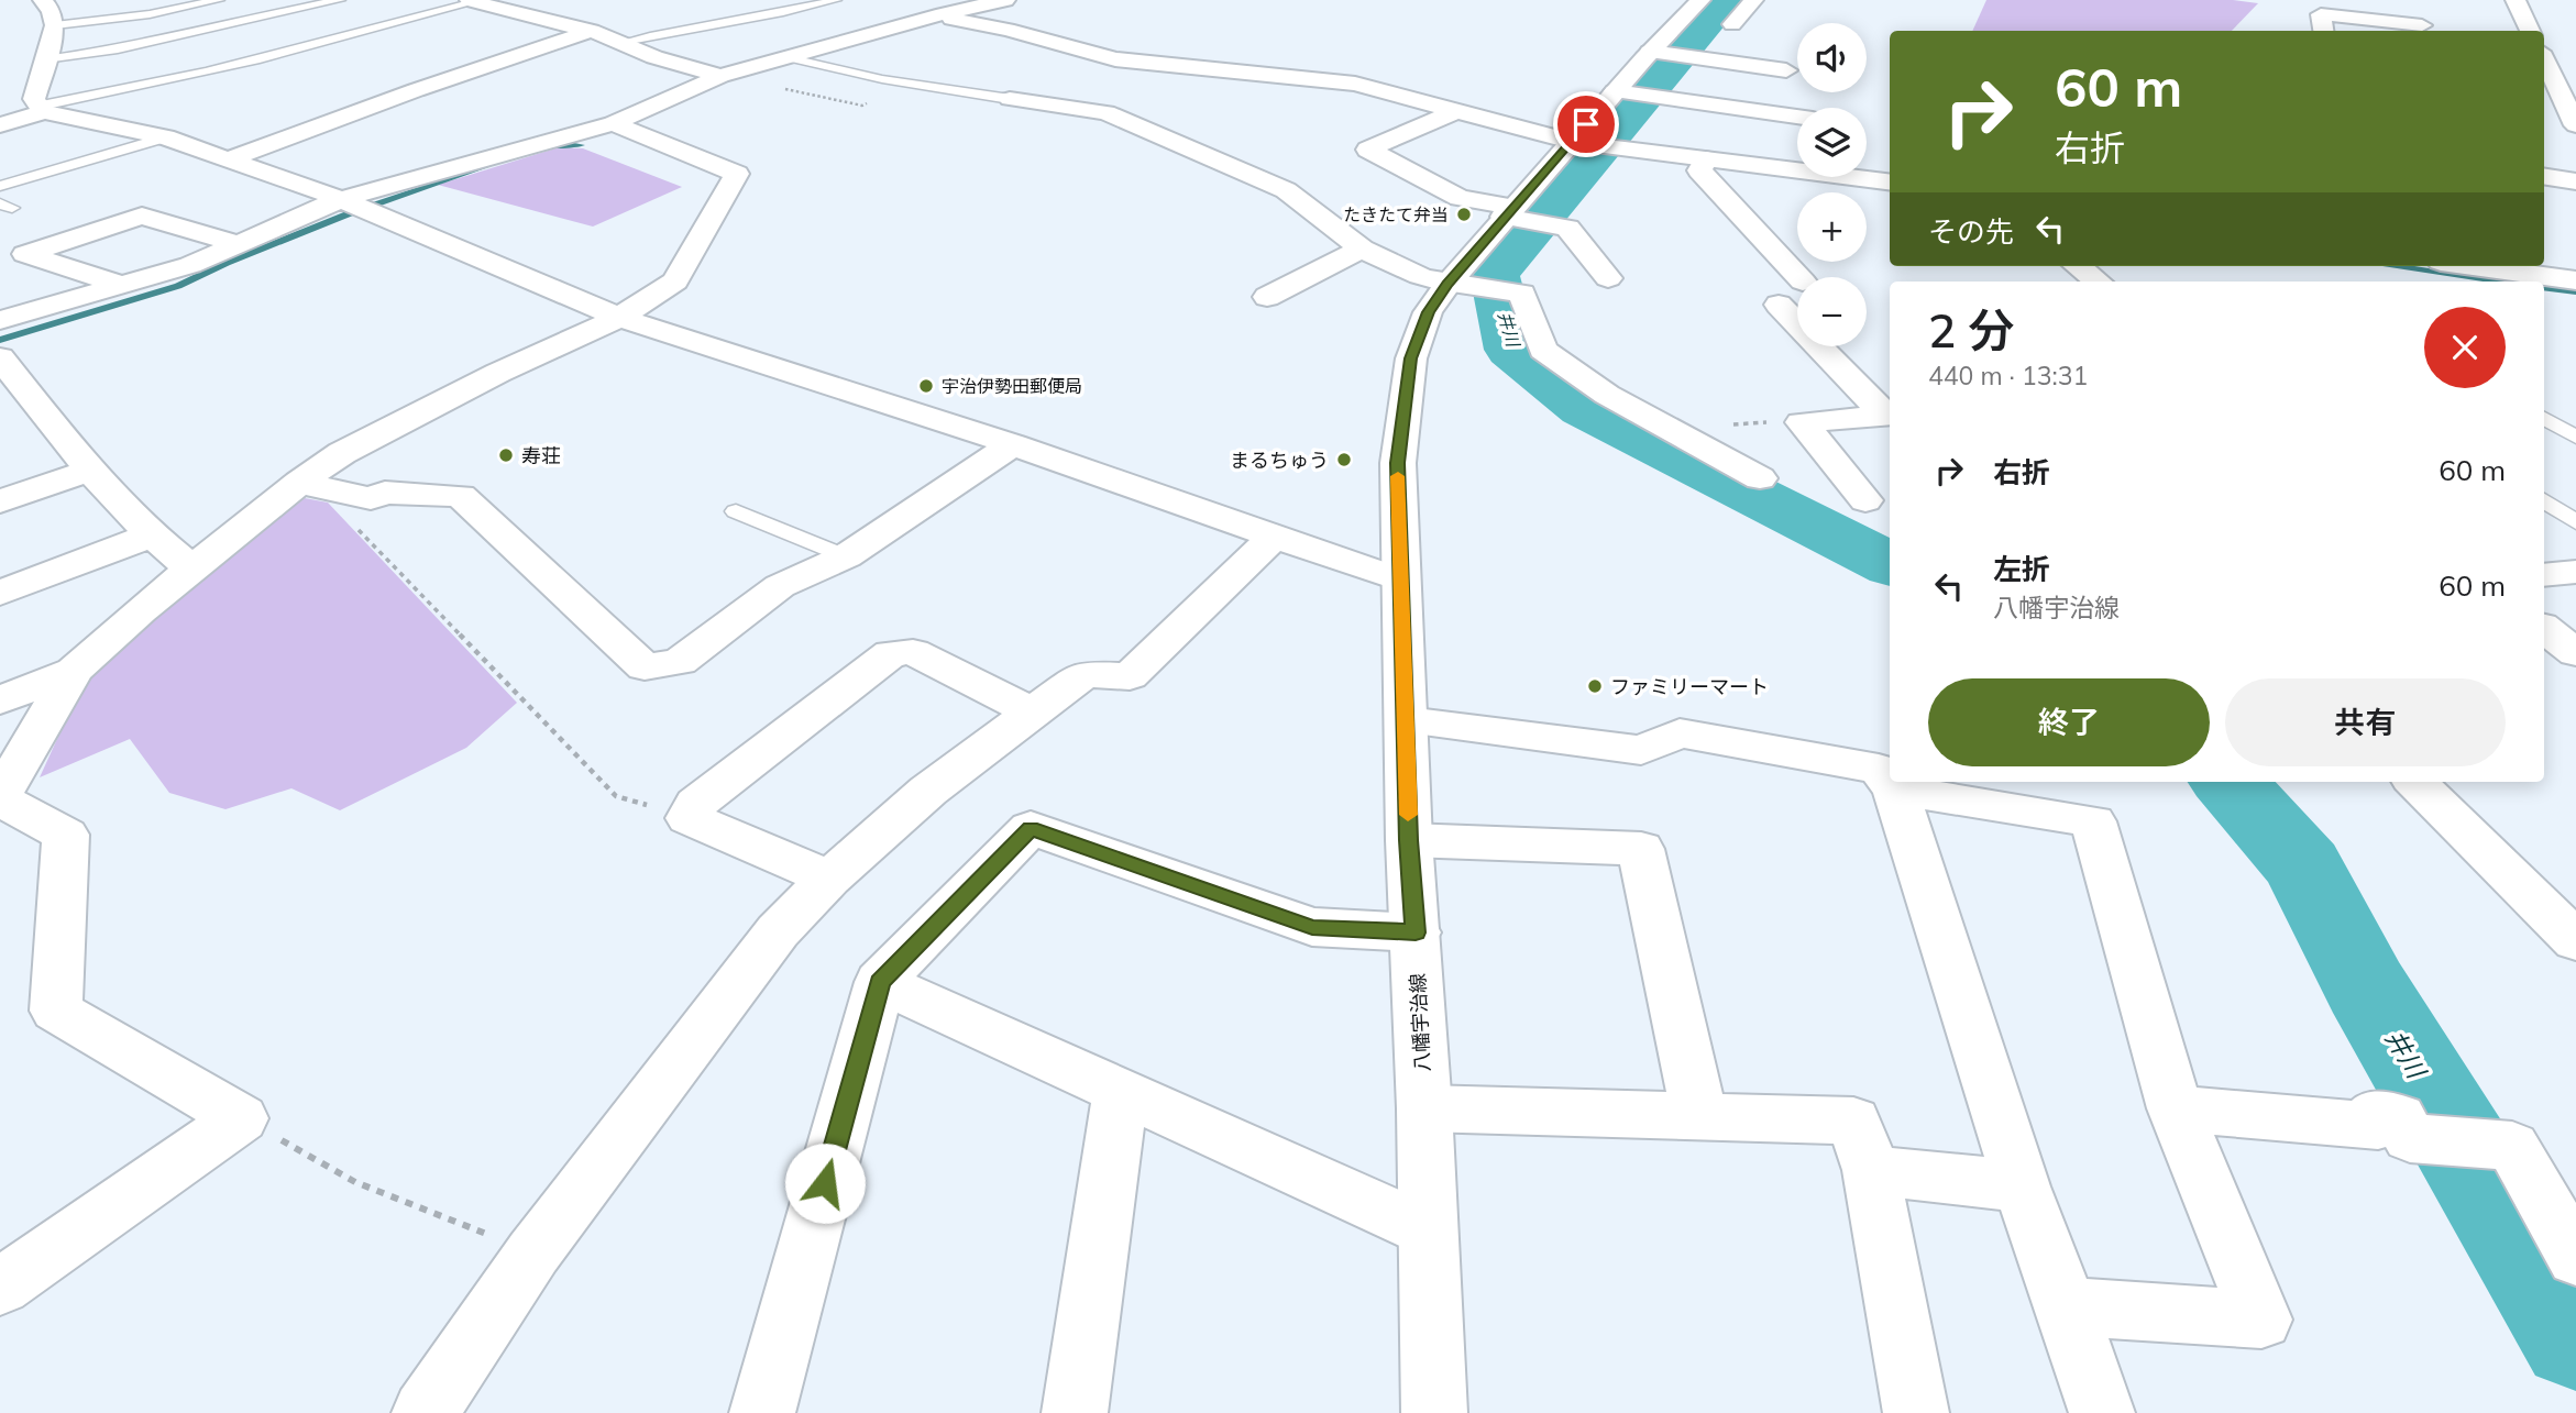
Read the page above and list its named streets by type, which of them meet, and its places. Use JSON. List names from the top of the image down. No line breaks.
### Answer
{"streets":{"street":["八幡宇治線"]},"water":["井川"],"places":["たきたて弁当","宇治伊勢田郵便局","寿荘","まるちゅう","ファミリーマート"],"page":{"map_buttons":["+","−"],"turn":["60 m","右折"],"then":"その先","heading":["2 分","440 m · 13:31"],"list":[{"name":"右折","value":"60 m"},{"name":"左折","note":"八幡宇治線","value":"60 m"}],"buttons":["終了","共有"]}}
